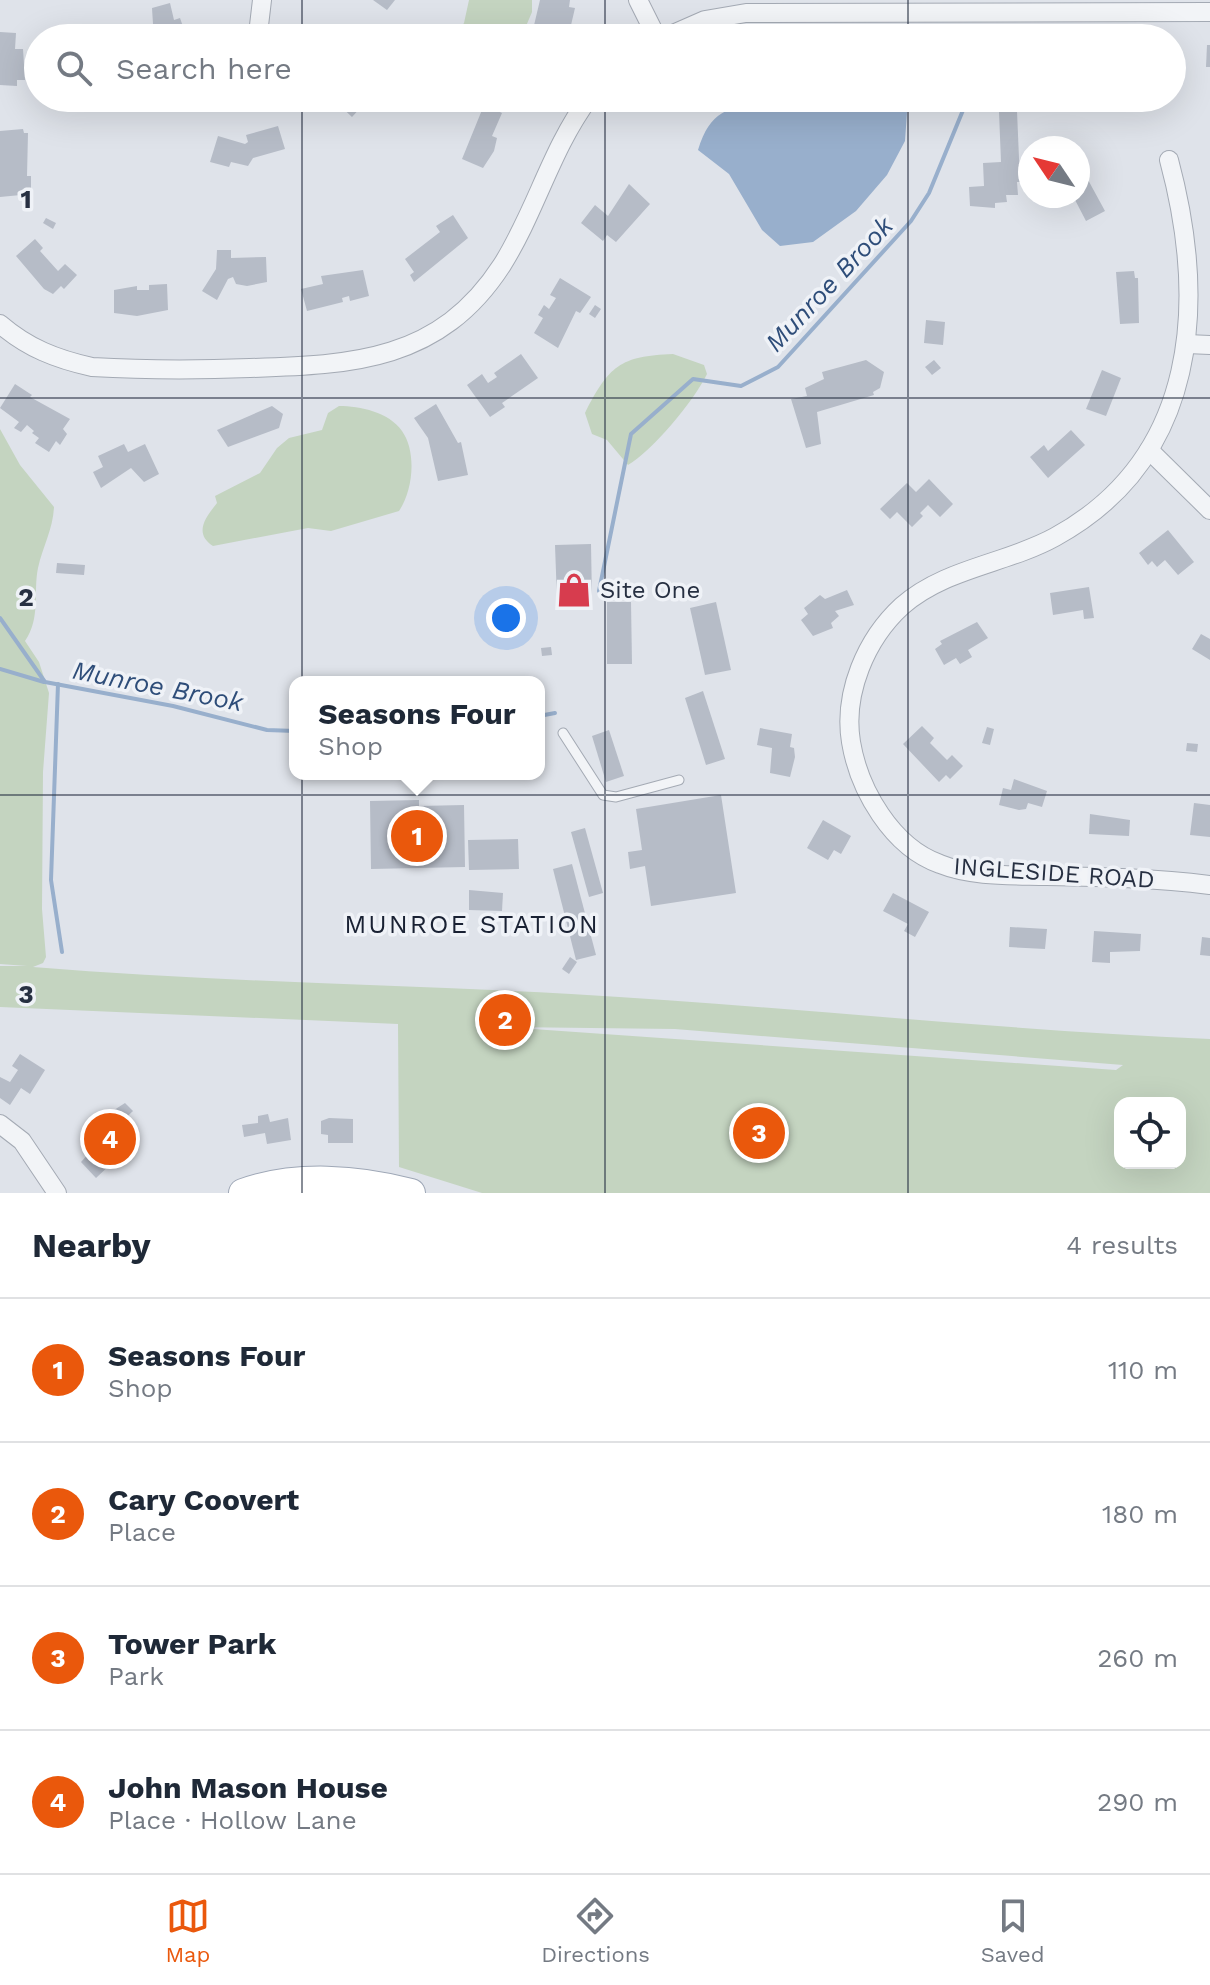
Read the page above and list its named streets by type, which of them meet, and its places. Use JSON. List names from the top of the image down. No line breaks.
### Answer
{"streets":{"street":["INGLESIDE ROAD"]},"districts":["MUNROE STATION"],"water":["Munroe Brook"],"places":{"shop":["Site One"]},"north":"top left","page":{"search":"Search here","popup":["Seasons Four","Shop"],"pins":["1","2","3","4"],"heading":["Nearby","4 results"],"list":[{"mark":"1","name":"Seasons Four","note":"Shop","value":"110 m"},{"mark":"2","name":"Cary Coovert","note":"Place","value":"180 m"},{"mark":"3","name":"Tower Park","note":"Park","value":"260 m"},{"mark":"4","name":"John Mason House","note":"Place · Hollow Lane","value":"290 m"}],"nav":["Map","Directions","Saved"]},"grid":{"rows":["1","2","3"]}}
